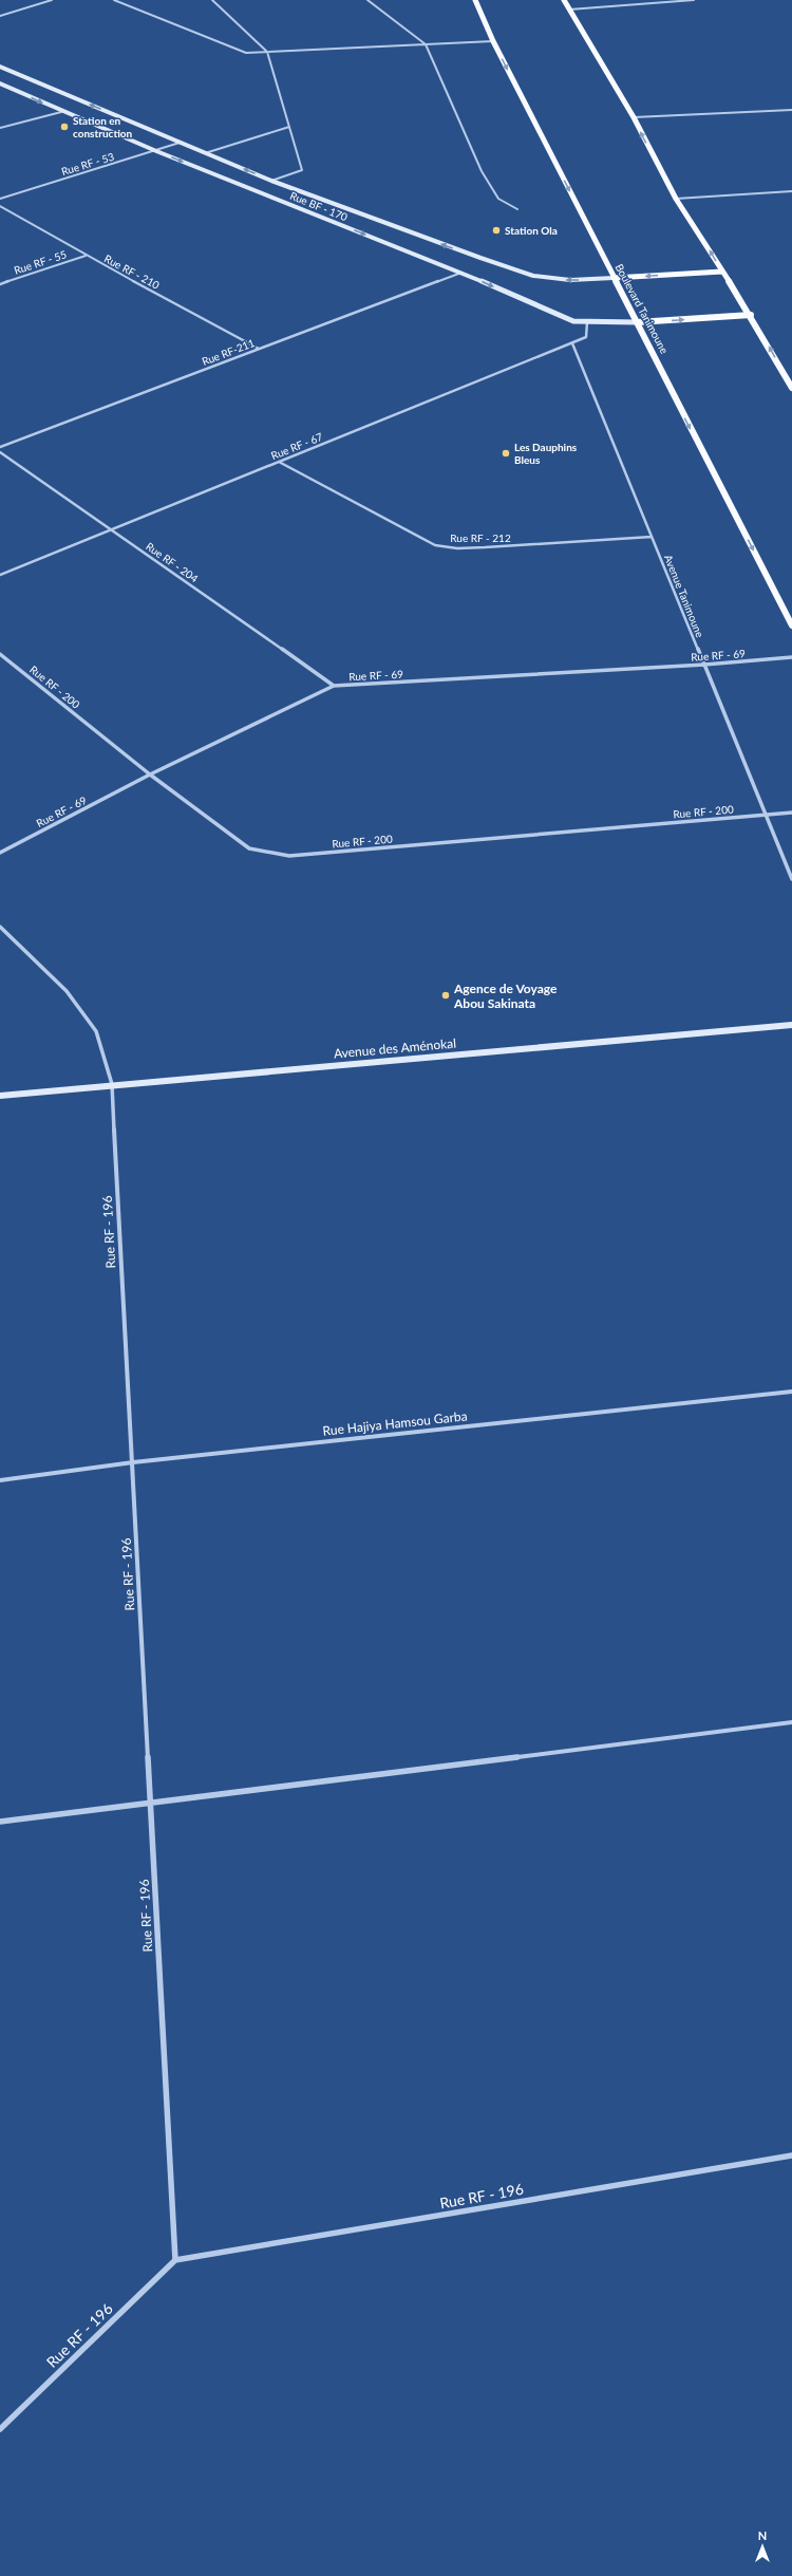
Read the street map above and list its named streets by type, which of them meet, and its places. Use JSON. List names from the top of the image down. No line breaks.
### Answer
{"streets":{"main road":["Rue BF - 170","Boulevard Tanimoune","Avenue des Aménokal"],"street":["Rue RF - 53","Rue RF - 55","Rue RF - 210","Rue RF-211","Rue RF - 67","Rue RF - 212","Rue RF - 204","Avenue Tanimoune","Rue RF - 69","Rue RF - 200","Rue RF - 196","Rue Hajiya Hamsou Garba"]},"crossings":[["Rue RF - 53","Rue BF - 170"],["Rue BF - 170","Boulevard Tanimoune"],["Rue BF - 170","Rue RF-211"],["Rue BF - 170","Rue RF - 67"],["Rue RF - 55","Rue RF - 210"],["Rue RF - 210","Rue RF-211"],["Rue RF - 67","Rue RF - 212"],["Rue RF - 67","Rue RF - 204"],["Rue RF - 67","Avenue Tanimoune"],["Rue RF - 212","Avenue Tanimoune"],["Rue RF - 204","Rue RF - 69"],["Avenue Tanimoune","Rue RF - 69"],["Avenue Tanimoune","Rue RF - 200"],["Rue RF - 69","Rue RF - 200"],["Avenue des Aménokal","Rue RF - 196"],["Rue RF - 196","Rue Hajiya Hamsou Garba"]],"places":["Station en construction","Station Ola","Les Dauphins Bleus","Agence de Voyage Abou Sakinata"],"north":"top"}
